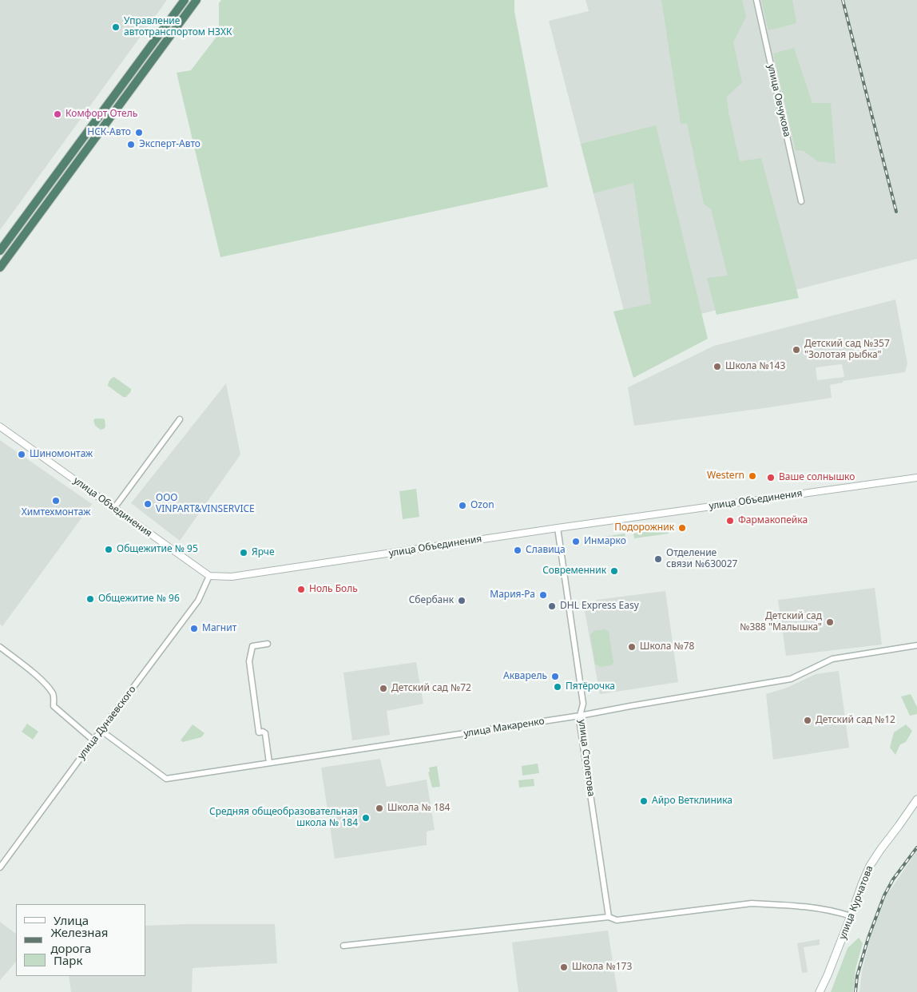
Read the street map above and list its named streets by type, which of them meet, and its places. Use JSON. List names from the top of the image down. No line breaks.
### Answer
{"streets":{"main road":["улица Курчатова"],"street":["улица Овчукова","улица Объединения","улица Дунаевского","улица Макаренко","улица Столетова"]},"crossings":[["улица Объединения","улица Дунаевского"],["улица Объединения","улица Столетова"],["улица Дунаевского","улица Макаренко"],["улица Макаренко","улица Столетова"]],"places":["Управление автотранспортом НЗХК","Комфорт Отель","НСК-Авто","Эксперт-Авто","Детский сад №357 \"Золотая рыбка\"","Школа №143","Шиномонтаж","Western","Ваше солнышко","Химтехмонтаж","ООО VINPART&VINSERVICE","Ozon","Фармакопейка","Подорожник","Инмарко","Общежитие № 95","Славица","Ярче","Отделение связи №630027","Современник","Ноль Боль","Мария-Ра","Общежитие № 96","Сбербанк","DHL Express Easy","Детский сад №388 \"Малышка\"","Магнит","Школа №78","Акварель","Пятёрочка","Детский сад №72","Детский сад №12","Айро Ветклиника","Школа № 184","Средняя общеобразовательная школа № 184","Школа №173"],"legend":["Улица","Железная дорога","Парк"]}
